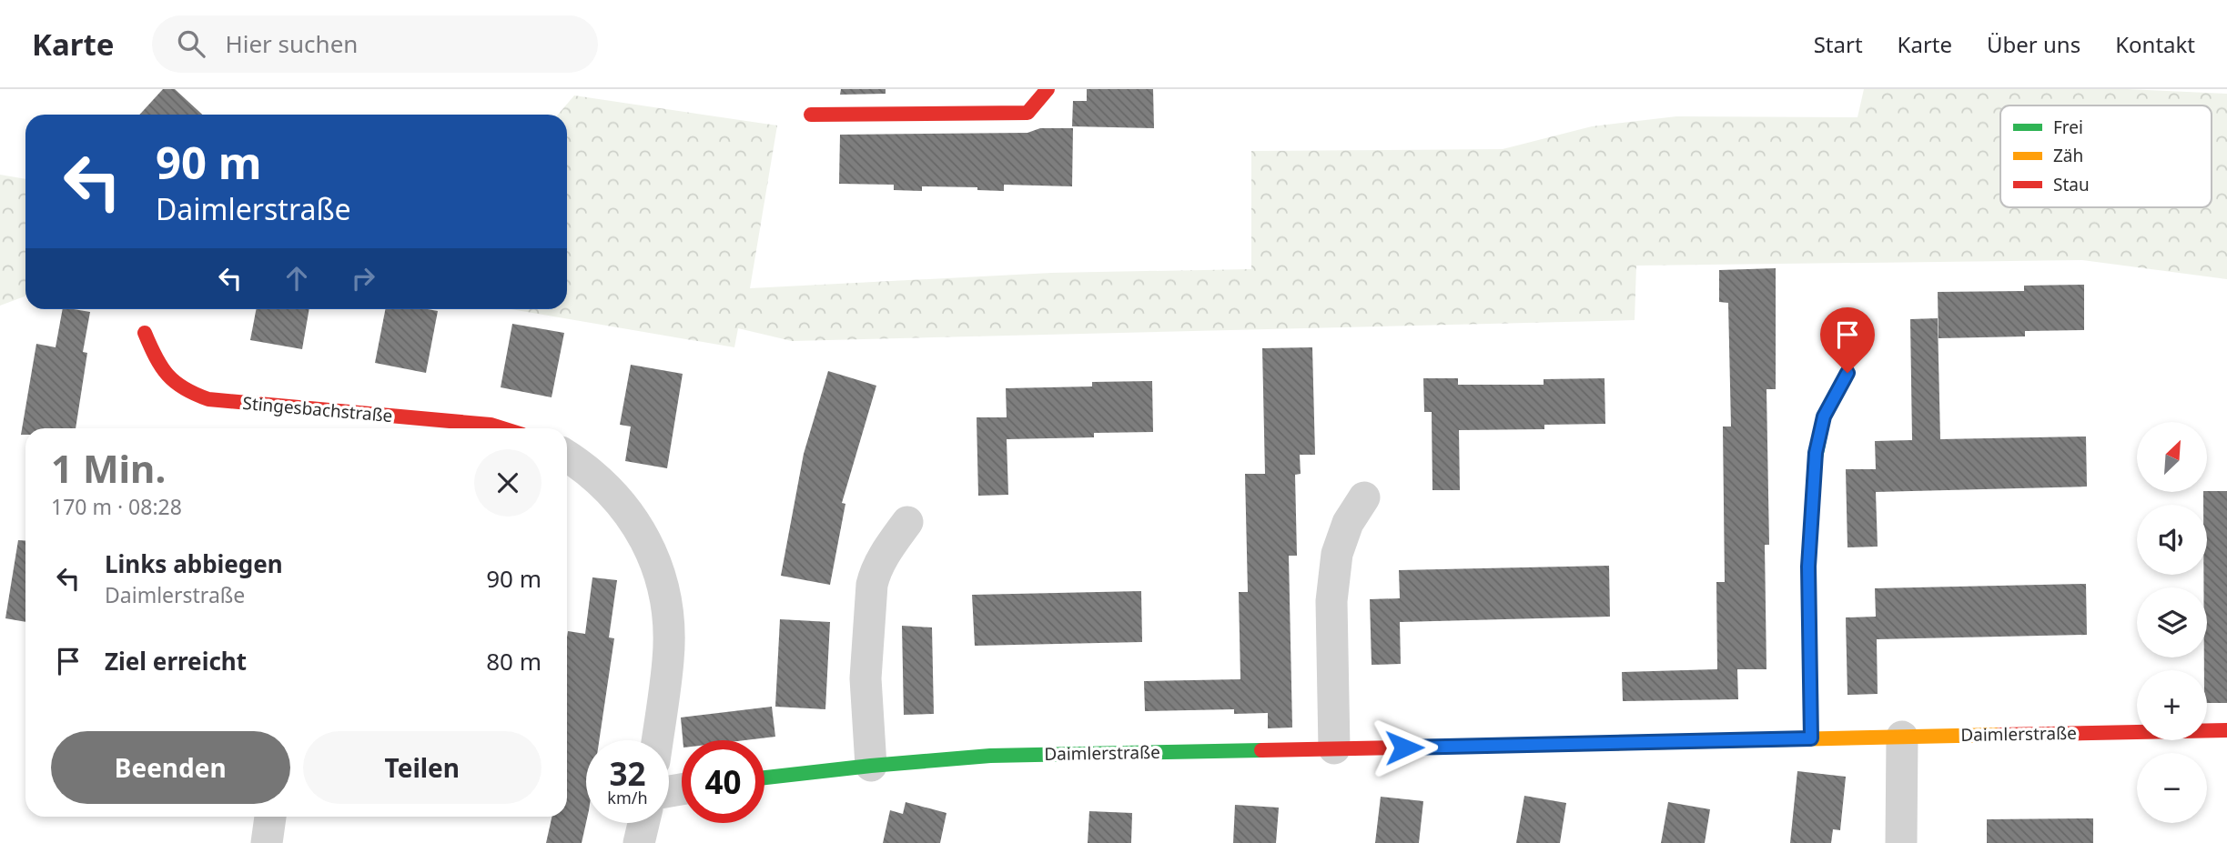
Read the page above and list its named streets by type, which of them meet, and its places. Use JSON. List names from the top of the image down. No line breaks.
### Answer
{"streets":{"street":["Stingesbachstraße","Daimlerstraße"]},"legend":["Frei","Zäh","Stau"],"north":"top right","page":{"header":"Karte","search":"Hier suchen","nav":["Start","Karte","Über uns","Kontakt"],"turn":["90 m","Daimlerstraße"],"map_buttons":["+","−"],"heading":["1 Min.","170 m · 08:28"],"list":[{"name":"Links abbiegen","note":"Daimlerstraße","value":"90 m"},{"name":"Ziel erreicht","value":"80 m"}],"buttons":["Beenden","Teilen"],"speed":"32 km/h","limit":"40"}}
